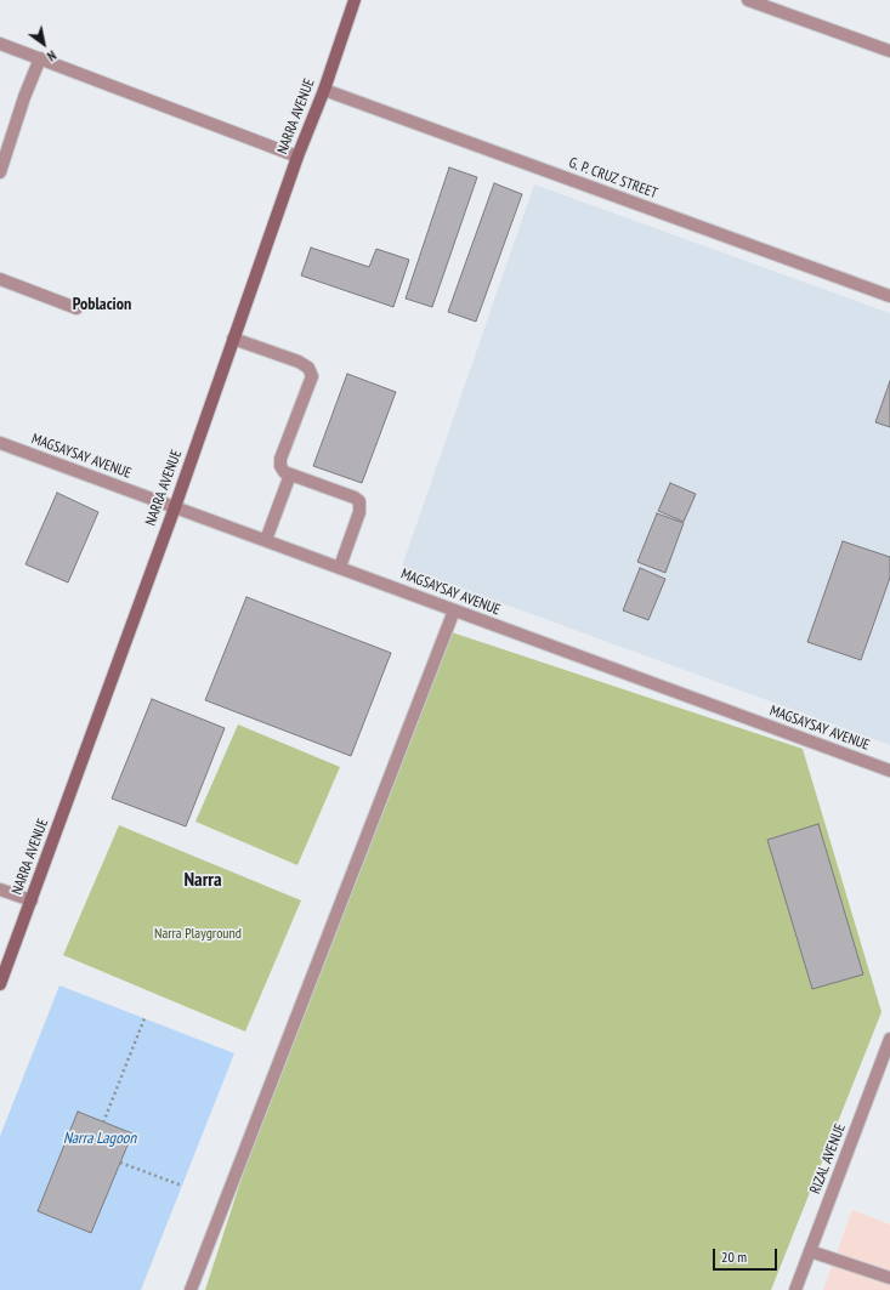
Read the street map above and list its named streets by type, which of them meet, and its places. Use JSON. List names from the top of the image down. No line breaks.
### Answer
{"streets":{"street":["NARRA AVENUE","G. P. CRUZ STREET","MAGSAYSAY AVENUE","RIZAL AVENUE"]},"crossings":[["NARRA AVENUE","G. P. CRUZ STREET"],["NARRA AVENUE","MAGSAYSAY AVENUE"]],"districts":["Poblacion","Narra"],"water":["Narra Lagoon"],"parks":["Narra Playground"],"scale_bar":"20 m","north":"bottom right"}
